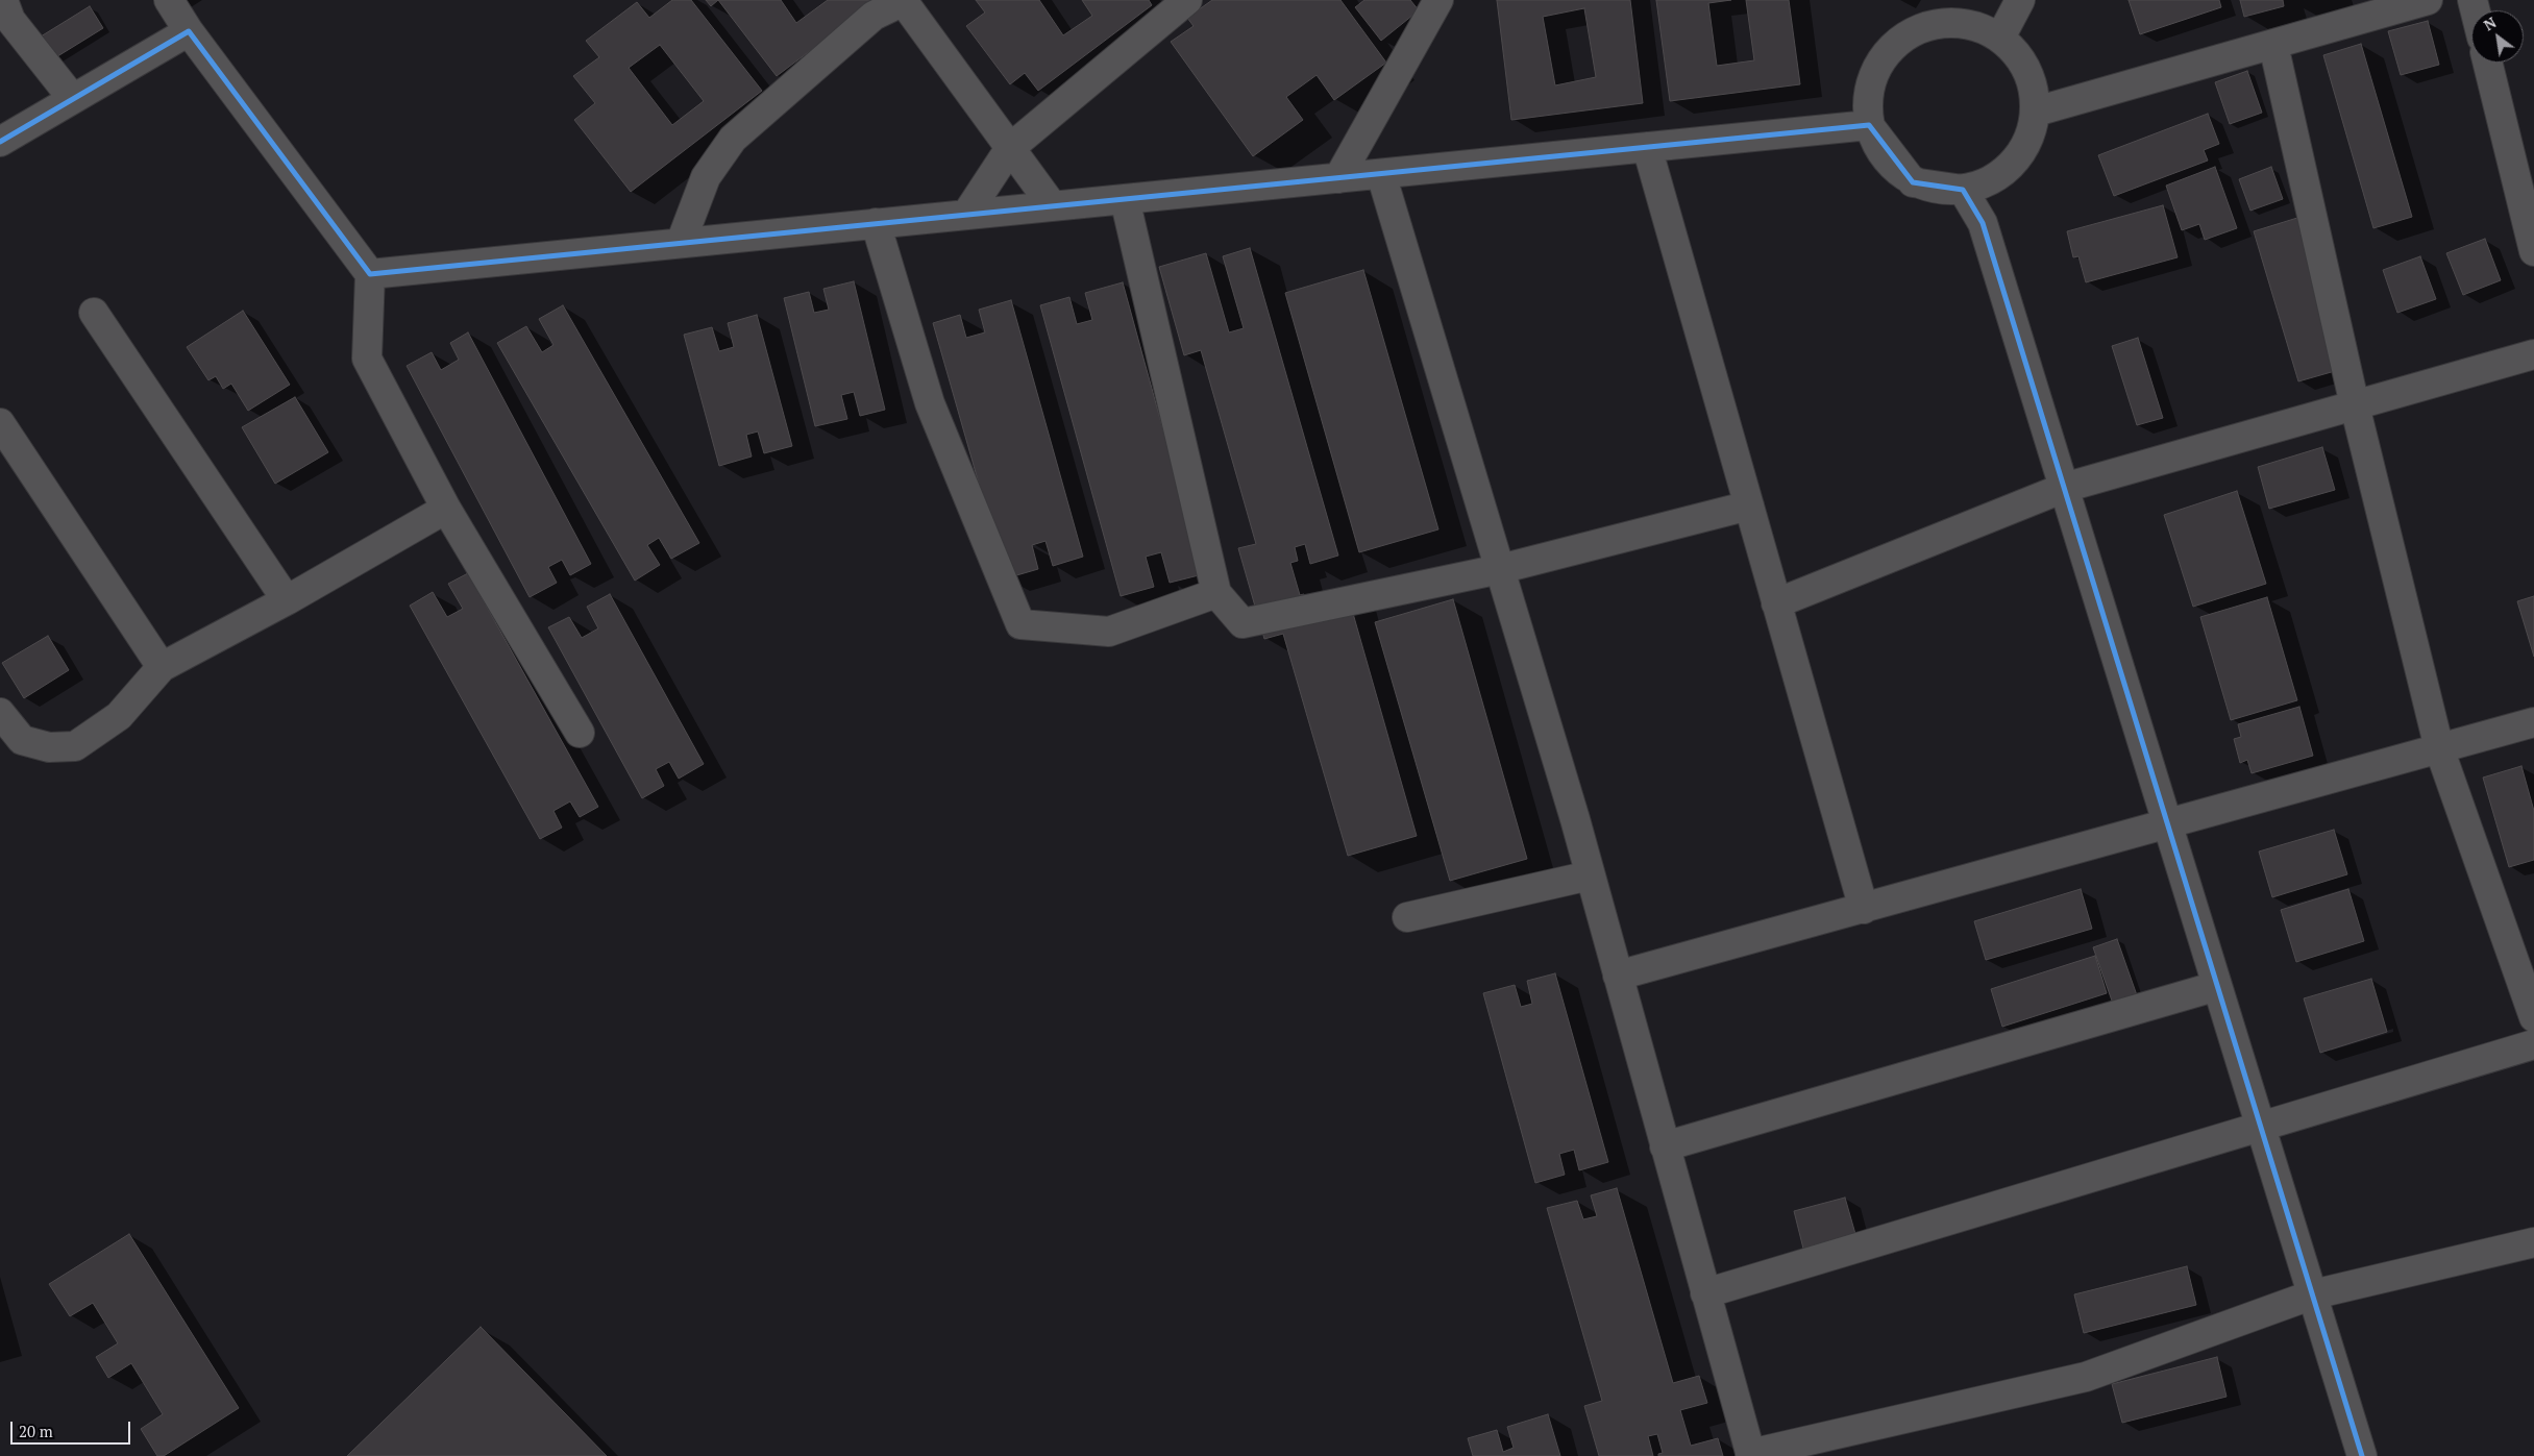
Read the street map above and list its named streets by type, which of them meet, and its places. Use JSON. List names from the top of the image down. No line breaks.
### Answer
{"scale_bar":"20 m","north":"top left"}
